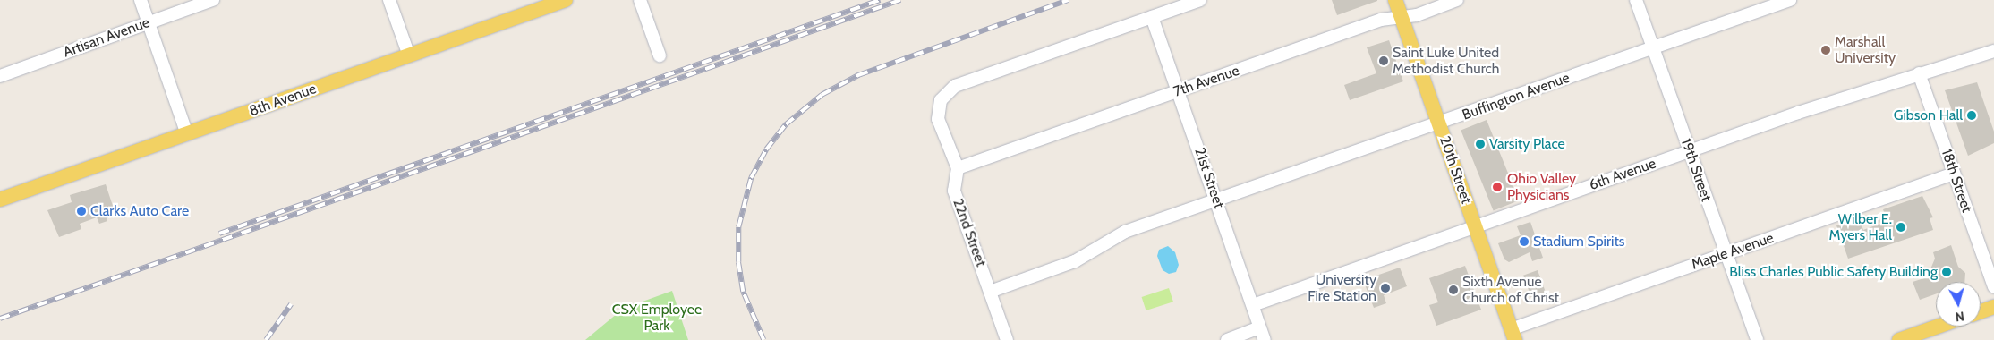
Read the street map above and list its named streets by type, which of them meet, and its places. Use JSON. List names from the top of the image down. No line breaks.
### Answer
{"streets":{"main road":["8th Avenue","20th Street"],"street":["Artisan Avenue","7th Avenue","Buffington Avenue","19th Street","6th Avenue","21st Street","18th Street","22nd Street","Maple Avenue"]},"crossings":[["7th Avenue","20th Street"],["7th Avenue","21st Street"],["7th Avenue","22nd Street"],["Buffington Avenue","20th Street"],["Buffington Avenue","19th Street"],["Buffington Avenue","21st Street"],["Buffington Avenue","22nd Street"],["20th Street","6th Avenue"],["20th Street","Maple Avenue"],["19th Street","6th Avenue"],["19th Street","Maple Avenue"],["6th Avenue","21st Street"],["6th Avenue","18th Street"],["18th Street","Maple Avenue"]],"parks":["CSX Employee Park"],"places":["Marshall University","Saint Luke United Methodist Church","Gibson Hall","Varsity Place","Ohio Valley Physicians","Clarks Auto Care","Wilber E. Myers Hall","Stadium Spirits","Bliss Charles Public Safety Building","University Fire Station","Sixth Avenue Church of Christ"],"north":"bottom"}
